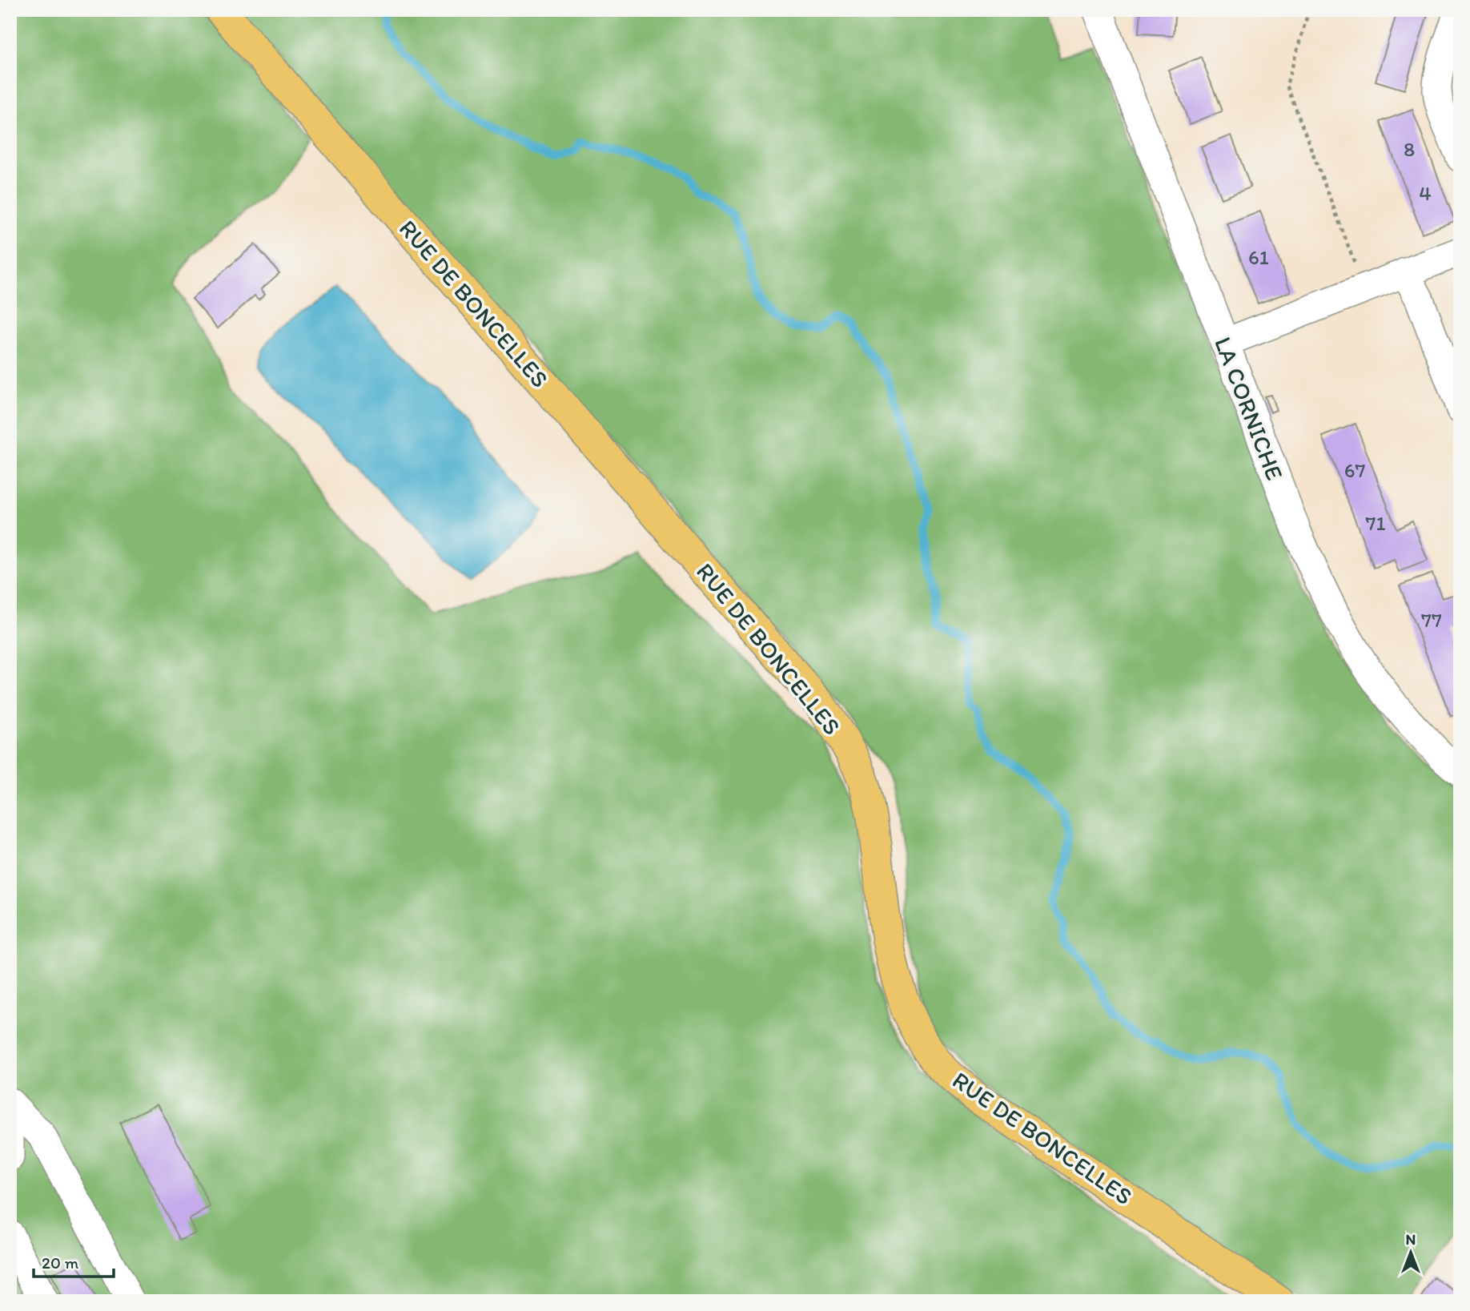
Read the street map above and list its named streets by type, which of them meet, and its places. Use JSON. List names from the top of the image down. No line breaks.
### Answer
{"streets":{"main road":["RUE DE BONCELLES"],"street":["LA CORNICHE"]},"house_numbers":["8","4","61","67","71","77"],"scale_bar":"20 m","north":"top"}
